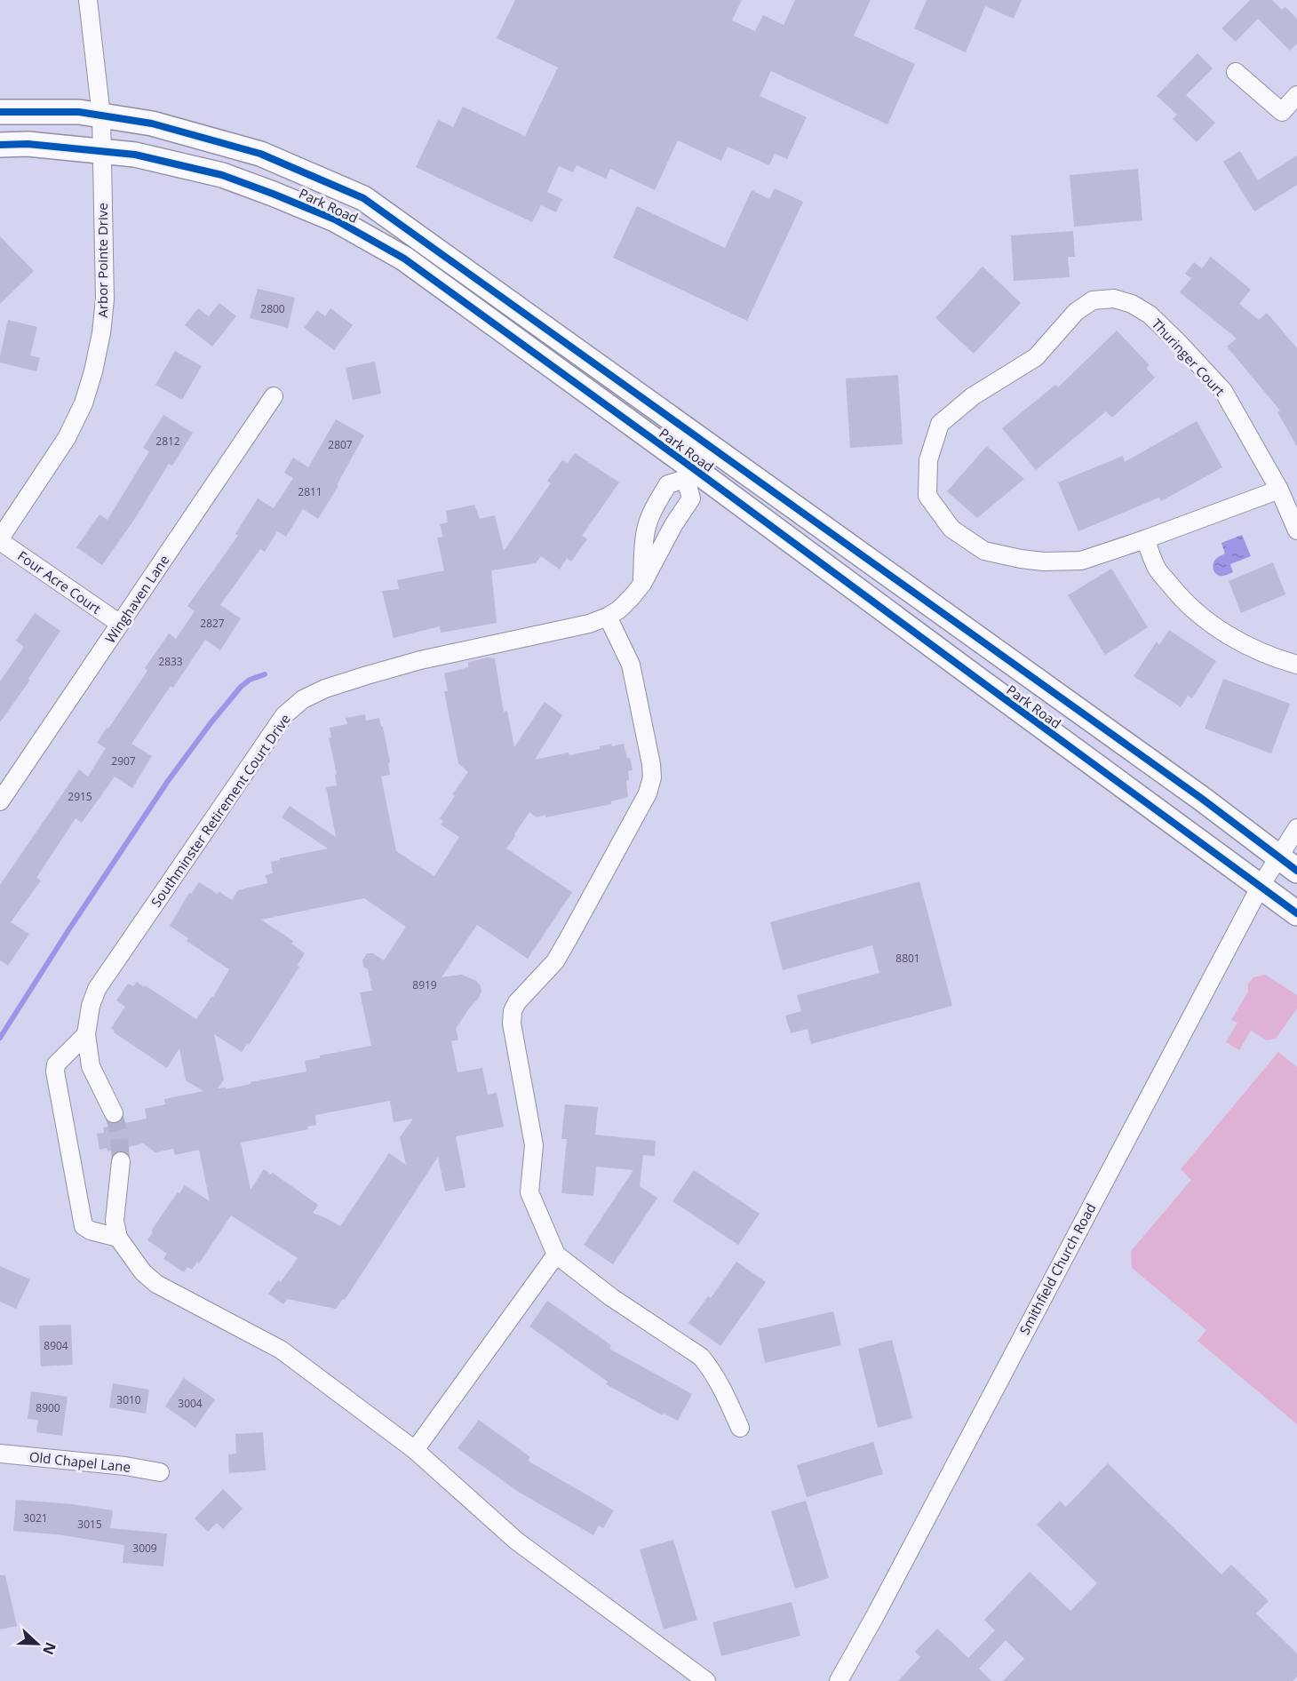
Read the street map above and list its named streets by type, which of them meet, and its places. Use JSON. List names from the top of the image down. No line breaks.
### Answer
{"streets":{"main road":["Park Road"],"street":["Arbor Pointe Drive","Thuringer Court","Four Acre Court","Winghaven Lane","Southminster Retirement Court Drive","Smithfield Church Road","Old Chapel Lane"]},"crossings":[["Park Road","Arbor Pointe Drive"],["Park Road","Southminster Retirement Court Drive"],["Park Road","Smithfield Church Road"],["Arbor Pointe Drive","Four Acre Court"],["Four Acre Court","Winghaven Lane"]],"house_numbers":["2800","2812","2807","2811","2827","2833","2907","2915","8801","8919","8904","3010","3004","8900","3021","3015","3009"],"north":"right"}
